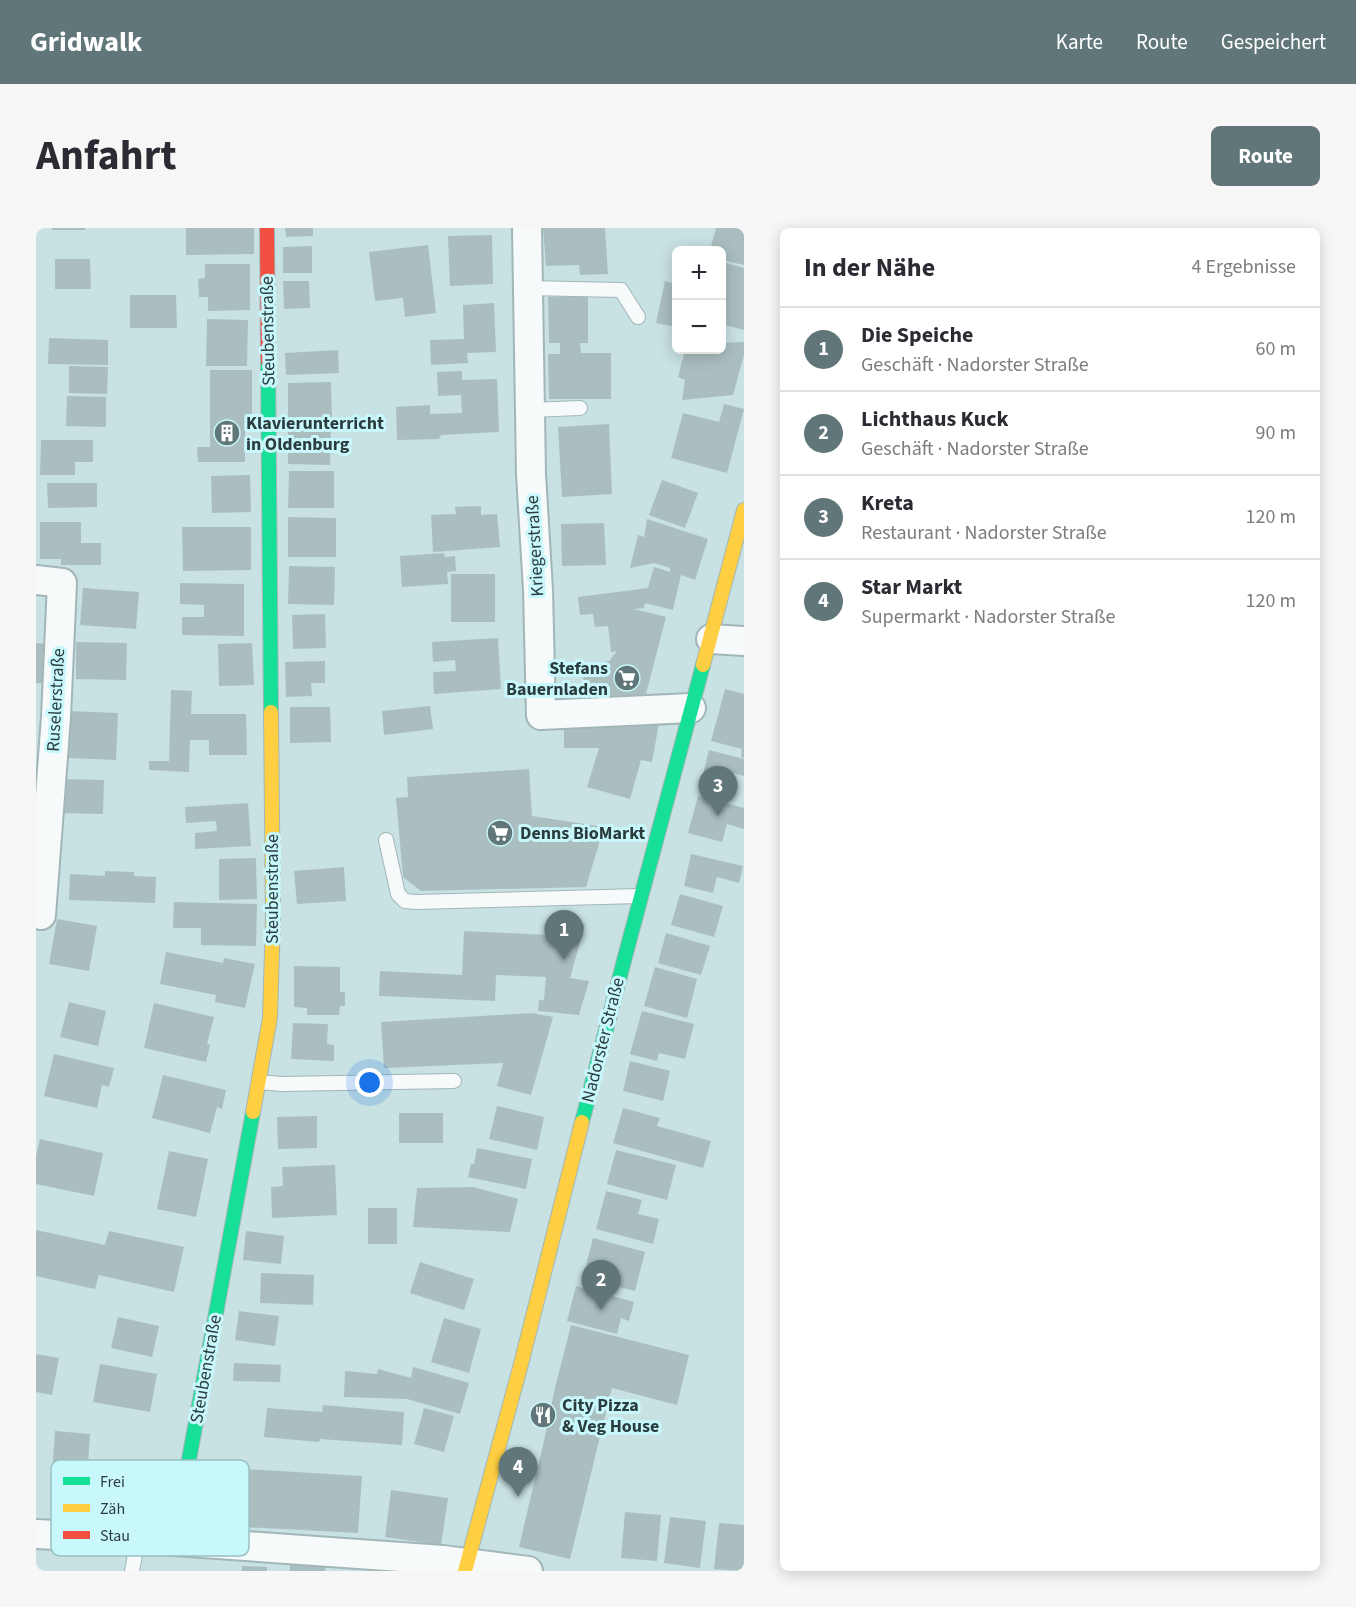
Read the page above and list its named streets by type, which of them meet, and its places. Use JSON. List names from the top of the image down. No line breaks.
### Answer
{"streets":{"street":["Steubenstraße","Kriegerstraße","Ruselerstraße","Nadorster Straße"]},"crossings":[["Kriegerstraße","Nadorster Straße"]],"places":{"building":["Klavierunterricht in Oldenburg"],"supermarket":["Stefans Bauernladen","Denns BioMarkt"],"restaurant":["City Pizza & Veg House"]},"legend":["Frei","Zäh","Stau"],"page":{"header":"Gridwalk","nav":["Karte","Route","Gespeichert"],"title":"Anfahrt","buttons":"Route","heading":["In der Nähe","4 Ergebnisse"],"map_buttons":["+","−"],"list":[{"mark":"1","name":"Die Speiche","note":"Geschäft · Nadorster Straße","value":"60 m"},{"mark":"2","name":"Lichthaus Kuck","note":"Geschäft · Nadorster Straße","value":"90 m"},{"mark":"3","name":"Kreta","note":"Restaurant · Nadorster Straße","value":"120 m"},{"mark":"4","name":"Star Markt","note":"Supermarkt · Nadorster Straße","value":"120 m"}],"pins":["3","1","2","4"]}}
